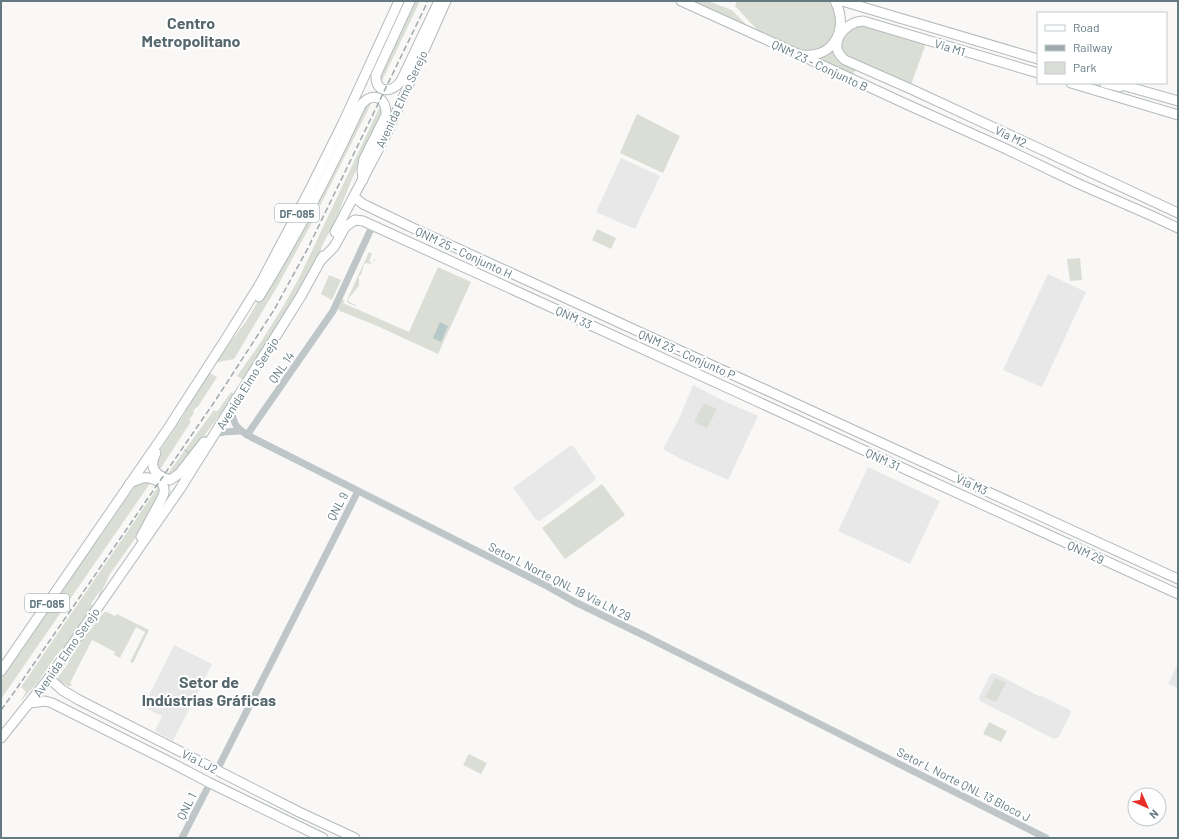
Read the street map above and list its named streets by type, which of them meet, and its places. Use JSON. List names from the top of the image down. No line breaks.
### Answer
{"streets":{"main road":["Via M1","QNM 23 - Conjunto B","Avenida Elmo Serejo","Via M2","DF-085","QNM 25 - Conjunto H","QNM 33","QNM 23 - Conjunto P","QNM 31","Via M3","QNM 29","Via LJ2"],"street":["QNL 14","QNL 9","Setor L Norte QNL 18 Via LN 29","Setor L Norte QNL 13 Bloco J","QNL 1"]},"crossings":[["Via M1","Via M2"],["Avenida Elmo Serejo","QNM 25 - Conjunto H"],["Avenida Elmo Serejo","QNM 33"],["Avenida Elmo Serejo","Via LJ2"],["QNM 25 - Conjunto H","QNM 23 - Conjunto P"],["QNM 33","QNL 14"],["QNM 33","QNM 31"],["QNM 23 - Conjunto P","Via M3"],["QNL 14","Setor L Norte QNL 18 Via LN 29"],["QNM 31","QNM 29"],["QNL 9","Setor L Norte QNL 18 Via LN 29"],["QNL 9","Via LJ2"],["Setor L Norte QNL 18 Via LN 29","Setor L Norte QNL 13 Bloco J"],["Via LJ2","QNL 1"]],"districts":["Centro Metropolitano","Setor de Indústrias Gráficas"],"legend":["Road","Railway","Park"],"north":"bottom right"}
